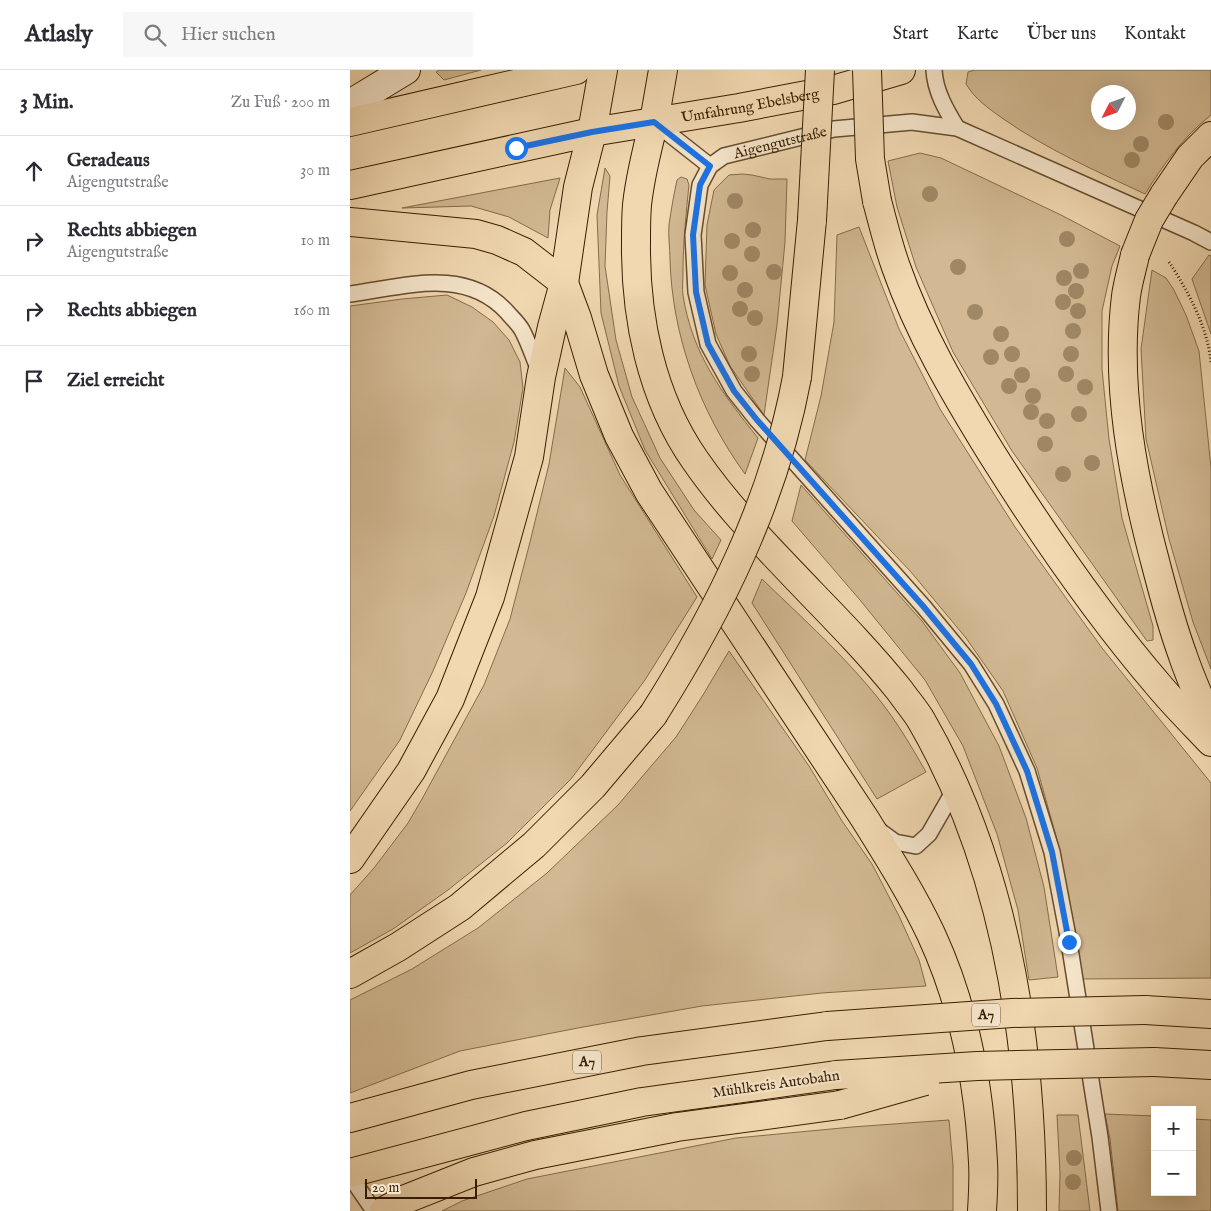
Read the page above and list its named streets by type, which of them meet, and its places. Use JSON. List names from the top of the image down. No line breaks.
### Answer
{"streets":{"main road":["Umfahrung Ebelsberg","A7","Mühlkreis Autobahn"],"lane":["Aigengutstraße"]},"scale_bar":"20 m","north":"bottom left","page":{"header":"Atlasly","search":"Hier suchen","nav":["Start","Karte","Über uns","Kontakt"],"heading":["3 Min.","Zu Fuß · 200 m"],"list":[["Geradeaus","Aigengutstraße","30 m"],["Rechts abbiegen","Aigengutstraße","10 m"],["Rechts abbiegen","160 m"],"Ziel erreicht"],"map_buttons":["+","−"],"scale":"20 m"}}
